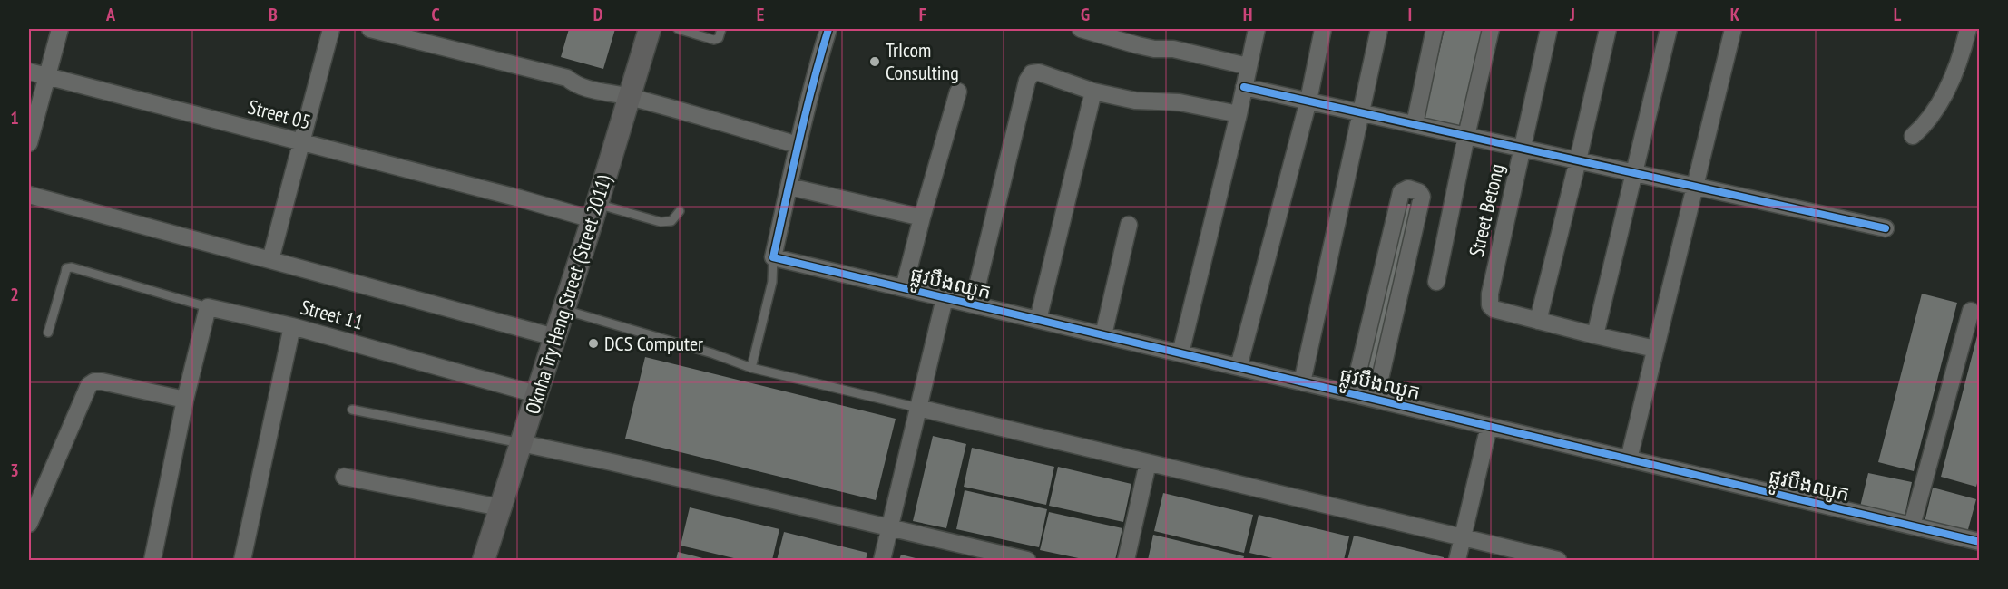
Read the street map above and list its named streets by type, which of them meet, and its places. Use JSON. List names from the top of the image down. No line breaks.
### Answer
{"streets":{"main road":["Oknha Try Heng Street (Street 2011)"],"street":["Street 05","Street Betong","ផ្លូវបឹងឈូក","Street 11"]},"crossings":[["Street 05","Oknha Try Heng Street (Street 2011)"],["Oknha Try Heng Street (Street 2011)","Street 11"]],"places":["TrIcom Consulting","DCS Computer"],"grid":{"columns":["A","B","C","D","E","F","G","H","I","J","K","L"],"rows":["1","2","3"]}}
